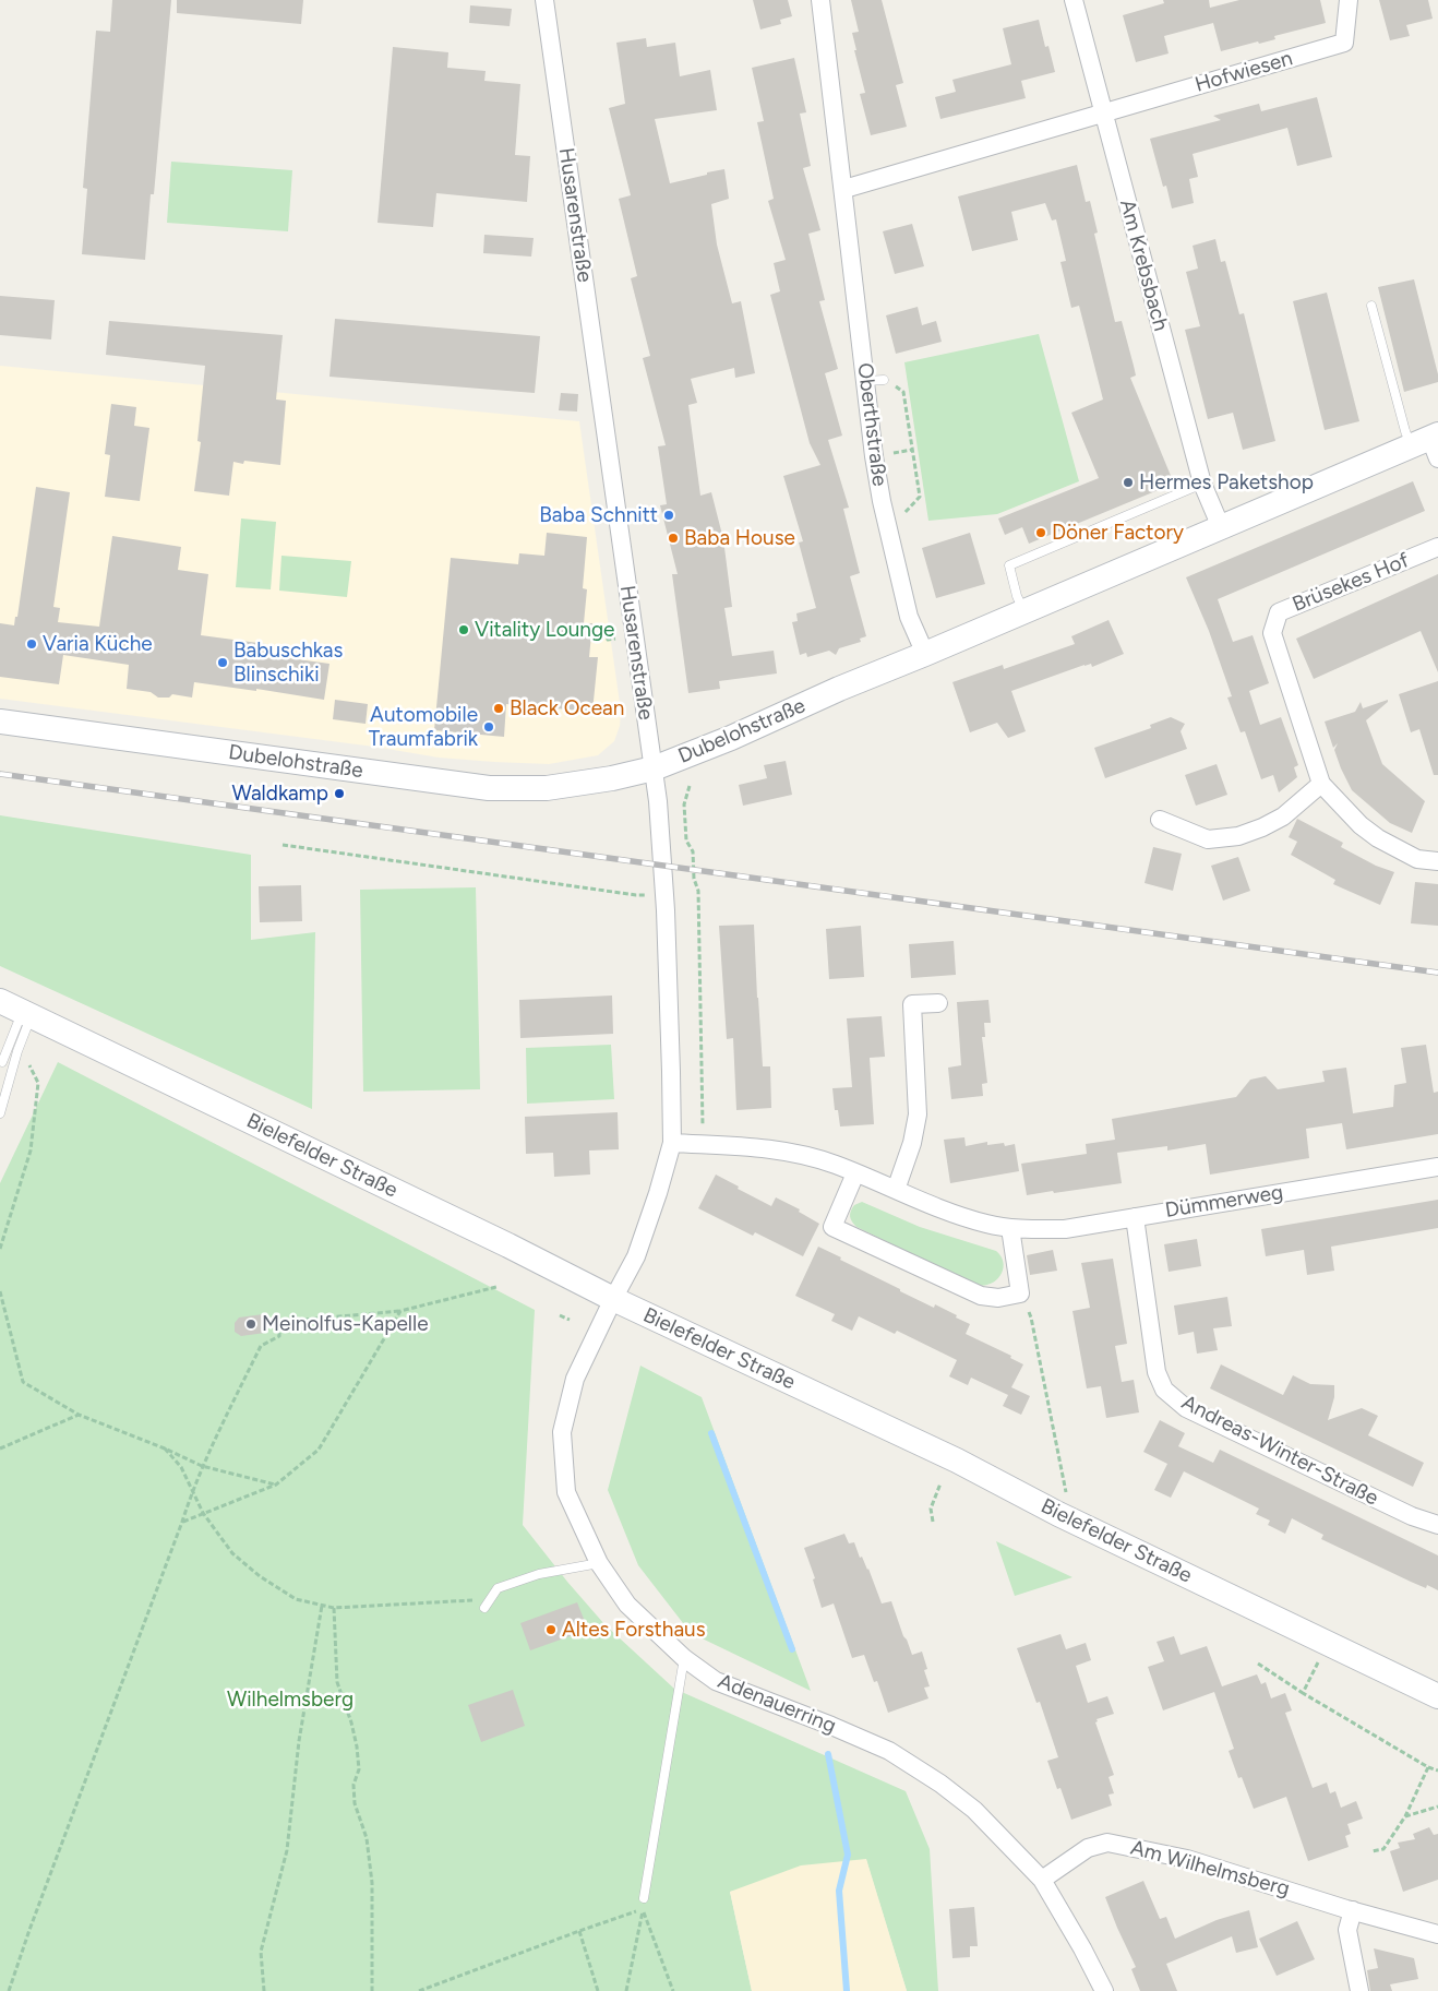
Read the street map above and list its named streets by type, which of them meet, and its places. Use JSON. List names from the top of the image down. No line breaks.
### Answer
{"streets":{"main road":["Dubelohstraße","Bielefelder Straße"],"street":["Hofwiesen","Husarenstraße","Am Krebsbach","Oberthstraße","Brüsekes Hof","Dümmerweg","Andreas-Winter-Straße","Adenauerring","Am Wilhelmsberg"]},"crossings":[["Hofwiesen","Am Krebsbach"],["Husarenstraße","Dubelohstraße"],["Husarenstraße","Bielefelder Straße"],["Husarenstraße","Dümmerweg"],["Husarenstraße","Adenauerring"],["Am Krebsbach","Dubelohstraße"],["Oberthstraße","Dubelohstraße"],["Bielefelder Straße","Adenauerring"],["Dümmerweg","Andreas-Winter-Straße"],["Adenauerring","Am Wilhelmsberg"]],"parks":["Wilhelmsberg"],"places":["Hermes Paketshop","Baba Schnitt","Döner Factory","Baba House","Vitality Lounge","Varia Küche","Babuschkas Blinschiki","Black Ocean","Automobile Traumfabrik","Waldkamp","Meinolfus-Kapelle","Altes Forsthaus"]}
